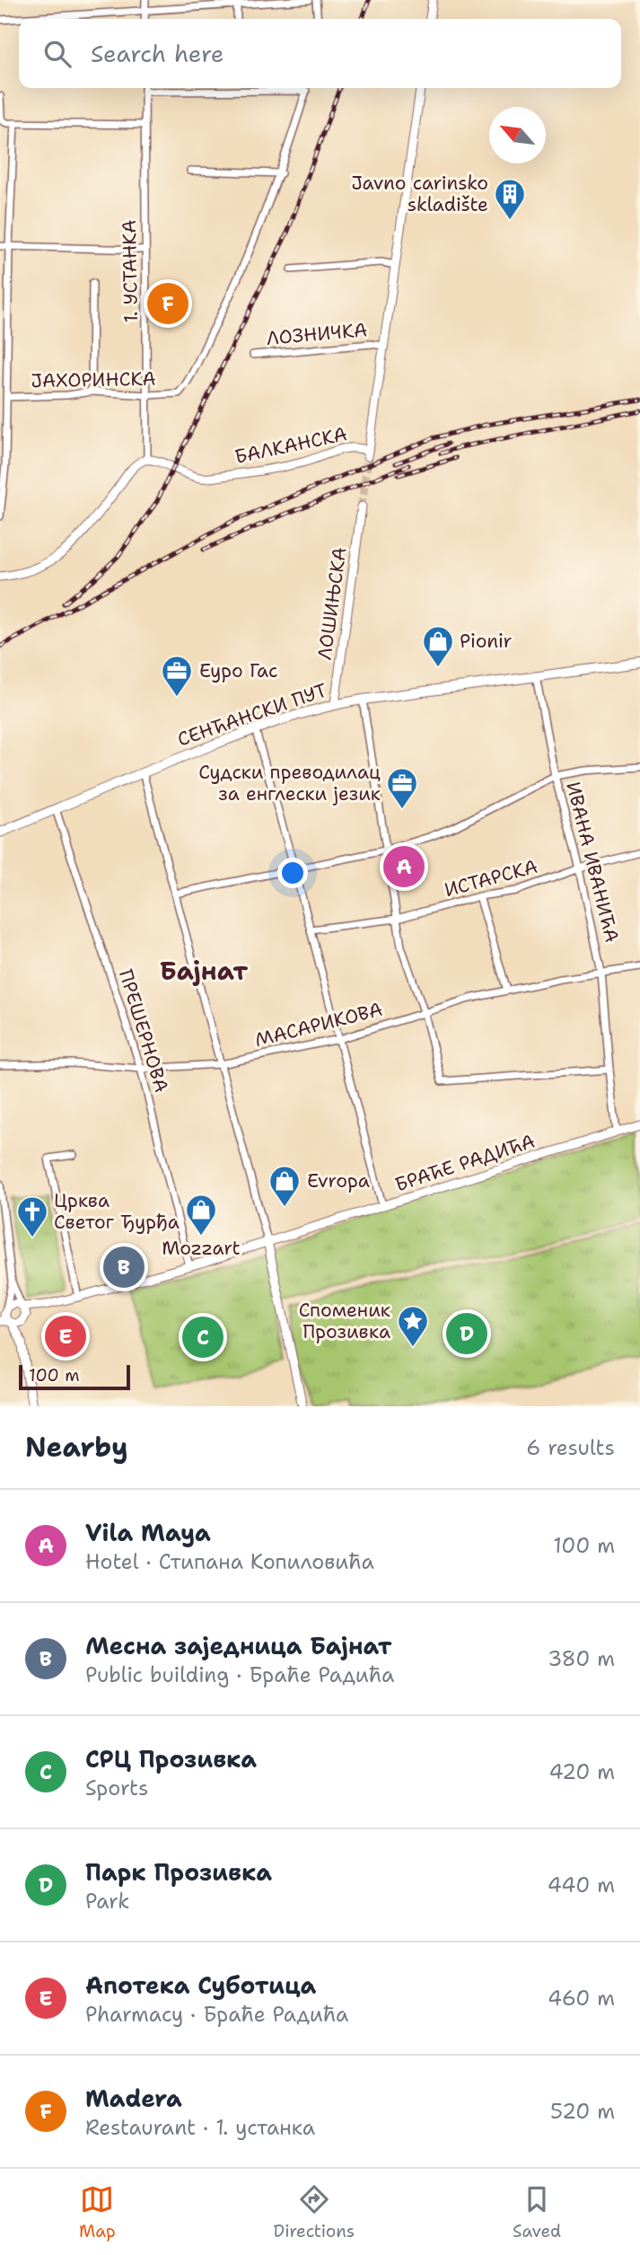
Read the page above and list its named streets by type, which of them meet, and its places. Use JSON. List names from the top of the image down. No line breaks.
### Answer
{"streets":{"main road":["СЕНЋАНСКИ ПУТ"],"street":["1. УСТАНКА","ЛОЗНИЧКА","ЈАХОРИНСКА","БАЛКАНСКА","ЛОШИЊСКА","ИВАНА ИВАНИЋА","ИСТАРСКА","МАСАРИКОВА","ПРЕШЕРНОВА","БРАЋЕ РАДИЋА"]},"crossings":[["1. УСТАНКА","ЈАХОРИНСКА"],["1. УСТАНКА","БАЛКАНСКА"],["ЛОЗНИЧКА","БАЛКАНСКА"],["ЛОШИЊСКА","СЕНЋАНСКИ ПУТ"],["СЕНЋАНСКИ ПУТ","ИВАНА ИВАНИЋА"],["СЕНЋАНСКИ ПУТ","ПРЕШЕРНОВА"],["ИВАНА ИВАНИЋА","ИСТАРСКА"],["ИВАНА ИВАНИЋА","МАСАРИКОВА"],["ИВАНА ИВАНИЋА","БРАЋЕ РАДИЋА"],["МАСАРИКОВА","ПРЕШЕРНОВА"],["ПРЕШЕРНОВА","БРАЋЕ РАДИЋА"]],"districts":["Бајнат"],"places":{"building":["Javno carinsko skladište"],"shop":["Pionir","Evropa","Mozzart"],"office":["Еуро Гас","Судски преводилац за енглески језик"],"church":["Црква Светог Ђурђа"],"place":["Споменик Прозивка"]},"scale_bar":"100 m","north":"top left","page":{"search":"Search here","pins":["F","A","B","D","E","C"],"scale":"100 m","heading":["Nearby","6 results"],"list":[{"mark":"A","name":"Vila Maya","note":"Hotel · Стипана Копиловића","value":"100 m"},{"mark":"B","name":"Месна заједница Бајнат","note":"Public building · Браће Радића","value":"380 m"},{"mark":"C","name":"СРЦ Прозивка","note":"Sports","value":"420 m"},{"mark":"D","name":"Парк Прозивка","note":"Park","value":"440 m"},{"mark":"E","name":"Апотека Суботица","note":"Pharmacy · Браће Радића","value":"460 m"},{"mark":"F","name":"Madera","note":"Restaurant · 1. устанка","value":"520 m"}],"nav":["Map","Directions","Saved"]}}
